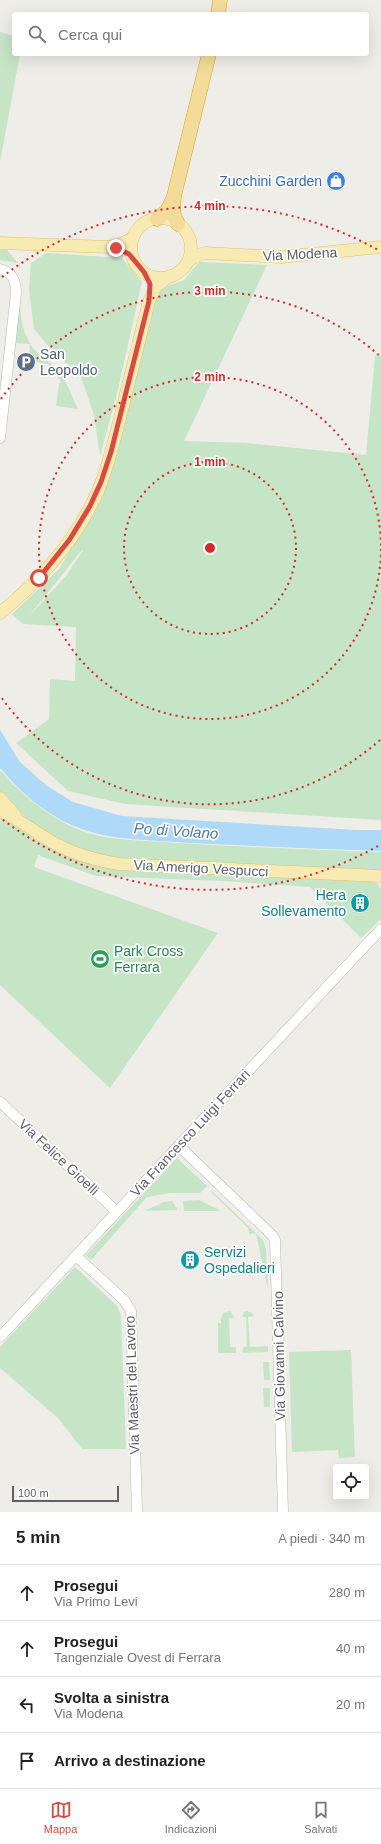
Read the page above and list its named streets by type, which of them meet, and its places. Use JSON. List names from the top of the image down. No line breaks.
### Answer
{"streets":{"main road":["Via Modena","Via Amerigo Vespucci"],"street":["Via Francesco Luigi Ferrari","Via Felice Gioelli","Via Giovanni Calvino","Via Maestri del Lavoro"]},"crossings":[["Via Francesco Luigi Ferrari","Via Felice Gioelli"],["Via Francesco Luigi Ferrari","Via Giovanni Calvino"],["Via Francesco Luigi Ferrari","Via Maestri del Lavoro"]],"water":["Po di Volano"],"places":{"shop":["Zucchini Garden"],"parking":["San Leopoldo"],"building":["Hera Sollevamento","Servizi Ospedalieri"],"sports":["Park Cross Ferrara"]},"scale_bar":"100 m","page":{"search":"Cerca qui","scale":"100 m","heading":["5 min","A piedi · 340 m"],"list":[["Prosegui","Via Primo Levi","280 m"],["Prosegui","Tangenziale Ovest di Ferrara","40 m"],["Svolta a sinistra","Via Modena","20 m"],"Arrivo a destinazione"],"nav":["Mappa","Indicazioni","Salvati"]},"rings":["4 min","3 min","2 min","1 min"]}
